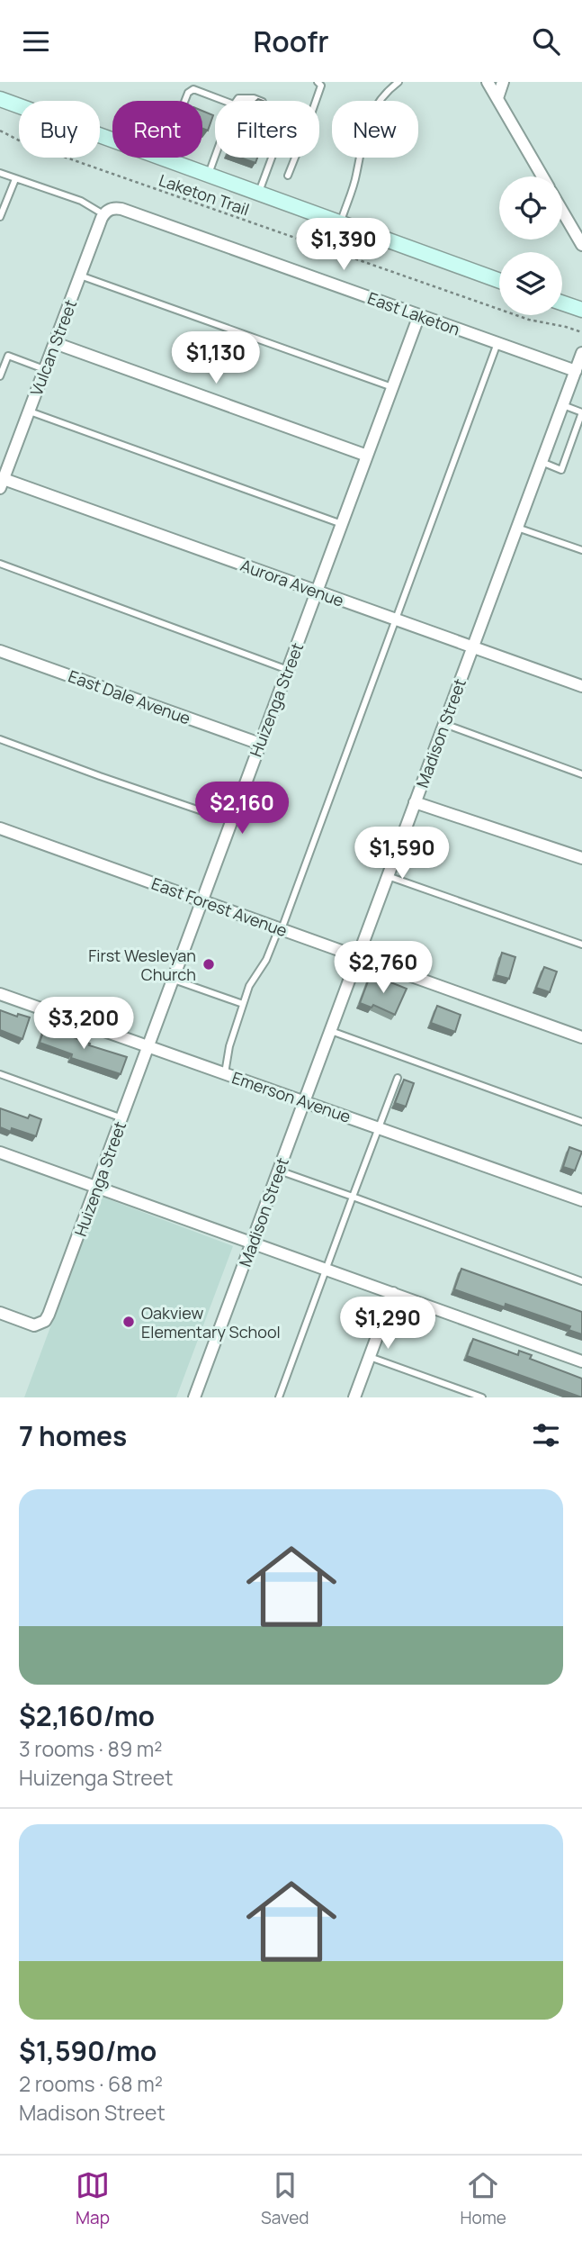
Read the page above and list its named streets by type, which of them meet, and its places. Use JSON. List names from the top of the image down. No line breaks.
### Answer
{"streets":{"street":["East Laketon","Vulcan Street","Aurora Avenue","East Dale Avenue","Huizenga Street","Madison Street","East Forest Avenue","Emerson Avenue"],"path":["Laketon Trail"]},"crossings":[["East Laketon","Vulcan Street"],["East Laketon","Huizenga Street"],["East Laketon","Madison Street"],["Vulcan Street","Aurora Avenue"],["Aurora Avenue","Huizenga Street"],["Aurora Avenue","Madison Street"],["East Dale Avenue","Huizenga Street"],["Huizenga Street","East Forest Avenue"],["Huizenga Street","Emerson Avenue"],["Madison Street","East Forest Avenue"],["Madison Street","Emerson Avenue"]],"places":["First Wesleyan Church","Oakview Elementary School"],"page":{"header":"Roofr","chip":["Buy","Rent","Filters","New"],"price":["$1,390","$1,130","$2,160","$1,590","$2,760","$3,200","$1,290"],"heading":"7 homes","list":[{"name":"$2,160/mo","note":"3 rooms · 89 m² · Huizenga Street"},{"name":"$1,590/mo","note":"2 rooms · 68 m² · Madison Street"}],"tabs":["Map","Saved","Home"]}}
